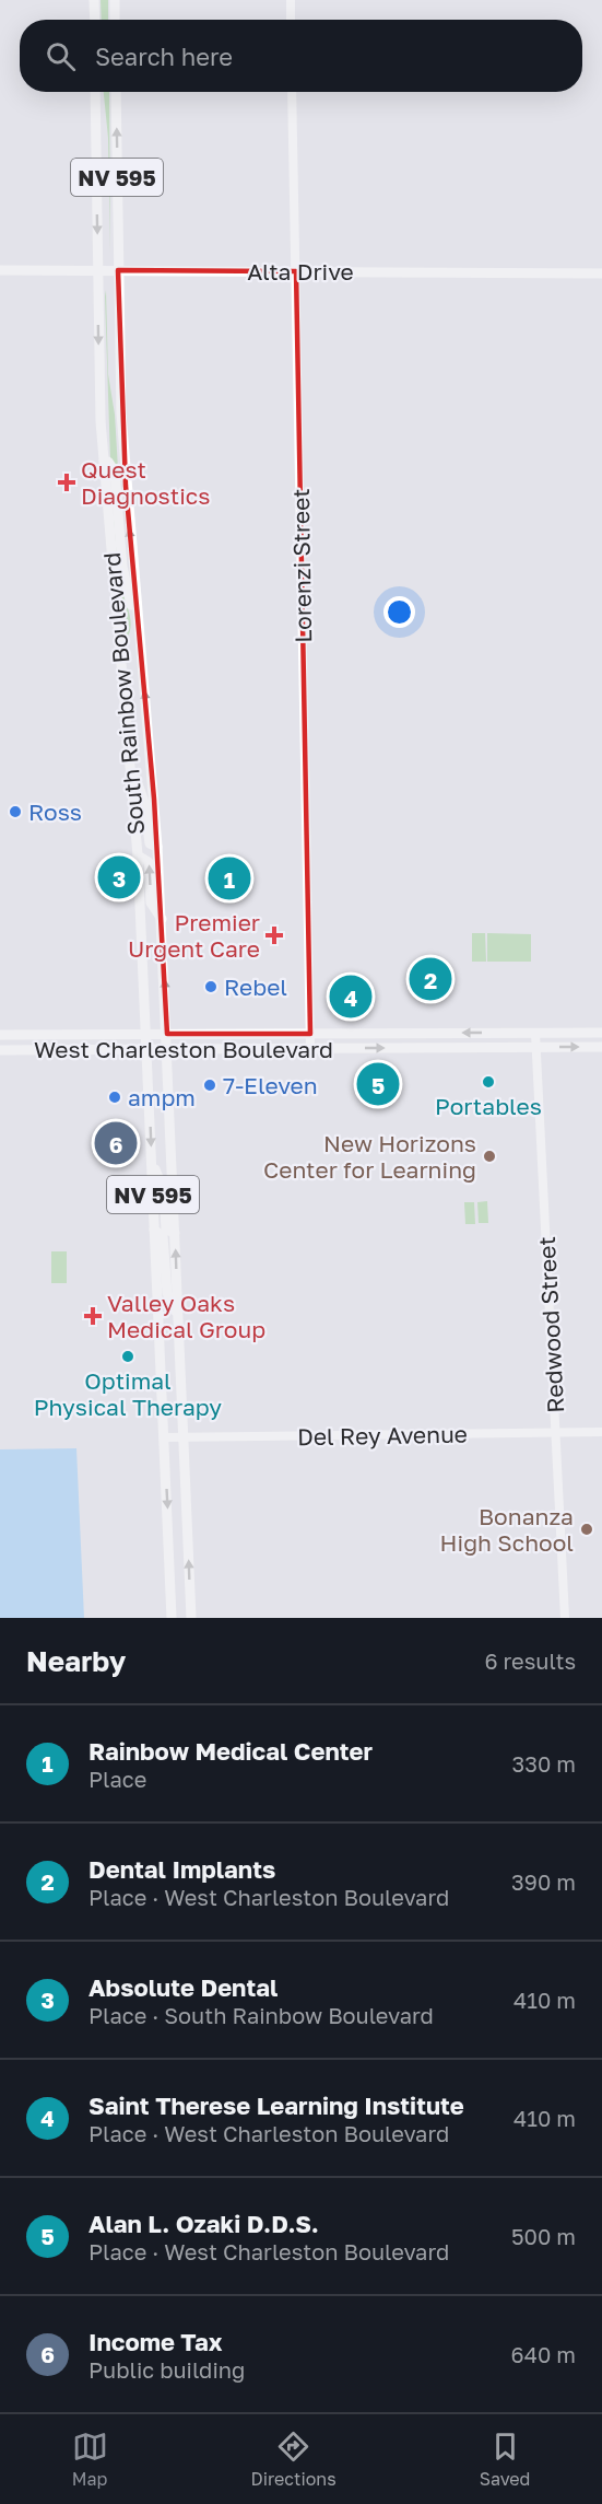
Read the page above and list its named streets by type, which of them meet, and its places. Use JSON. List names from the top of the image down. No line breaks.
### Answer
{"streets":{"main road":["NV 595","Alta Drive","South Rainbow Boulevard","West Charleston Boulevard"],"street":["Lorenzi Street","Redwood Street","Del Rey Avenue"]},"crossings":[["Alta Drive","Lorenzi Street"],["Alta Drive","South Rainbow Boulevard"],["Lorenzi Street","West Charleston Boulevard"],["South Rainbow Boulevard","West Charleston Boulevard"],["South Rainbow Boulevard","Del Rey Avenue"],["West Charleston Boulevard","Redwood Street"],["Redwood Street","Del Rey Avenue"]],"places":{"health":["Quest Diagnostics","Premier Urgent Care","Valley Oaks Medical Group"],"other":["Ross","Rebel","Portables","7-Eleven","ampm","New Horizons Center for Learning","Optimal Physical Therapy","Bonanza High School"]},"page":{"search":"Search here","pins":["3","1","2","4","5","6"],"heading":["Nearby","6 results"],"list":[{"mark":"1","name":"Rainbow Medical Center","note":"Place","value":"330 m"},{"mark":"2","name":"Dental Implants","note":"Place · West Charleston Boulevard","value":"390 m"},{"mark":"3","name":"Absolute Dental","note":"Place · South Rainbow Boulevard","value":"410 m"},{"mark":"4","name":"Saint Therese Learning Institute","note":"Place · West Charleston Boulevard","value":"410 m"},{"mark":"5","name":"Alan L. Ozaki D.D.S.","note":"Place · West Charleston Boulevard","value":"500 m"},{"mark":"6","name":"Income Tax","note":"Public building","value":"640 m"}],"nav":["Map","Directions","Saved"]}}
